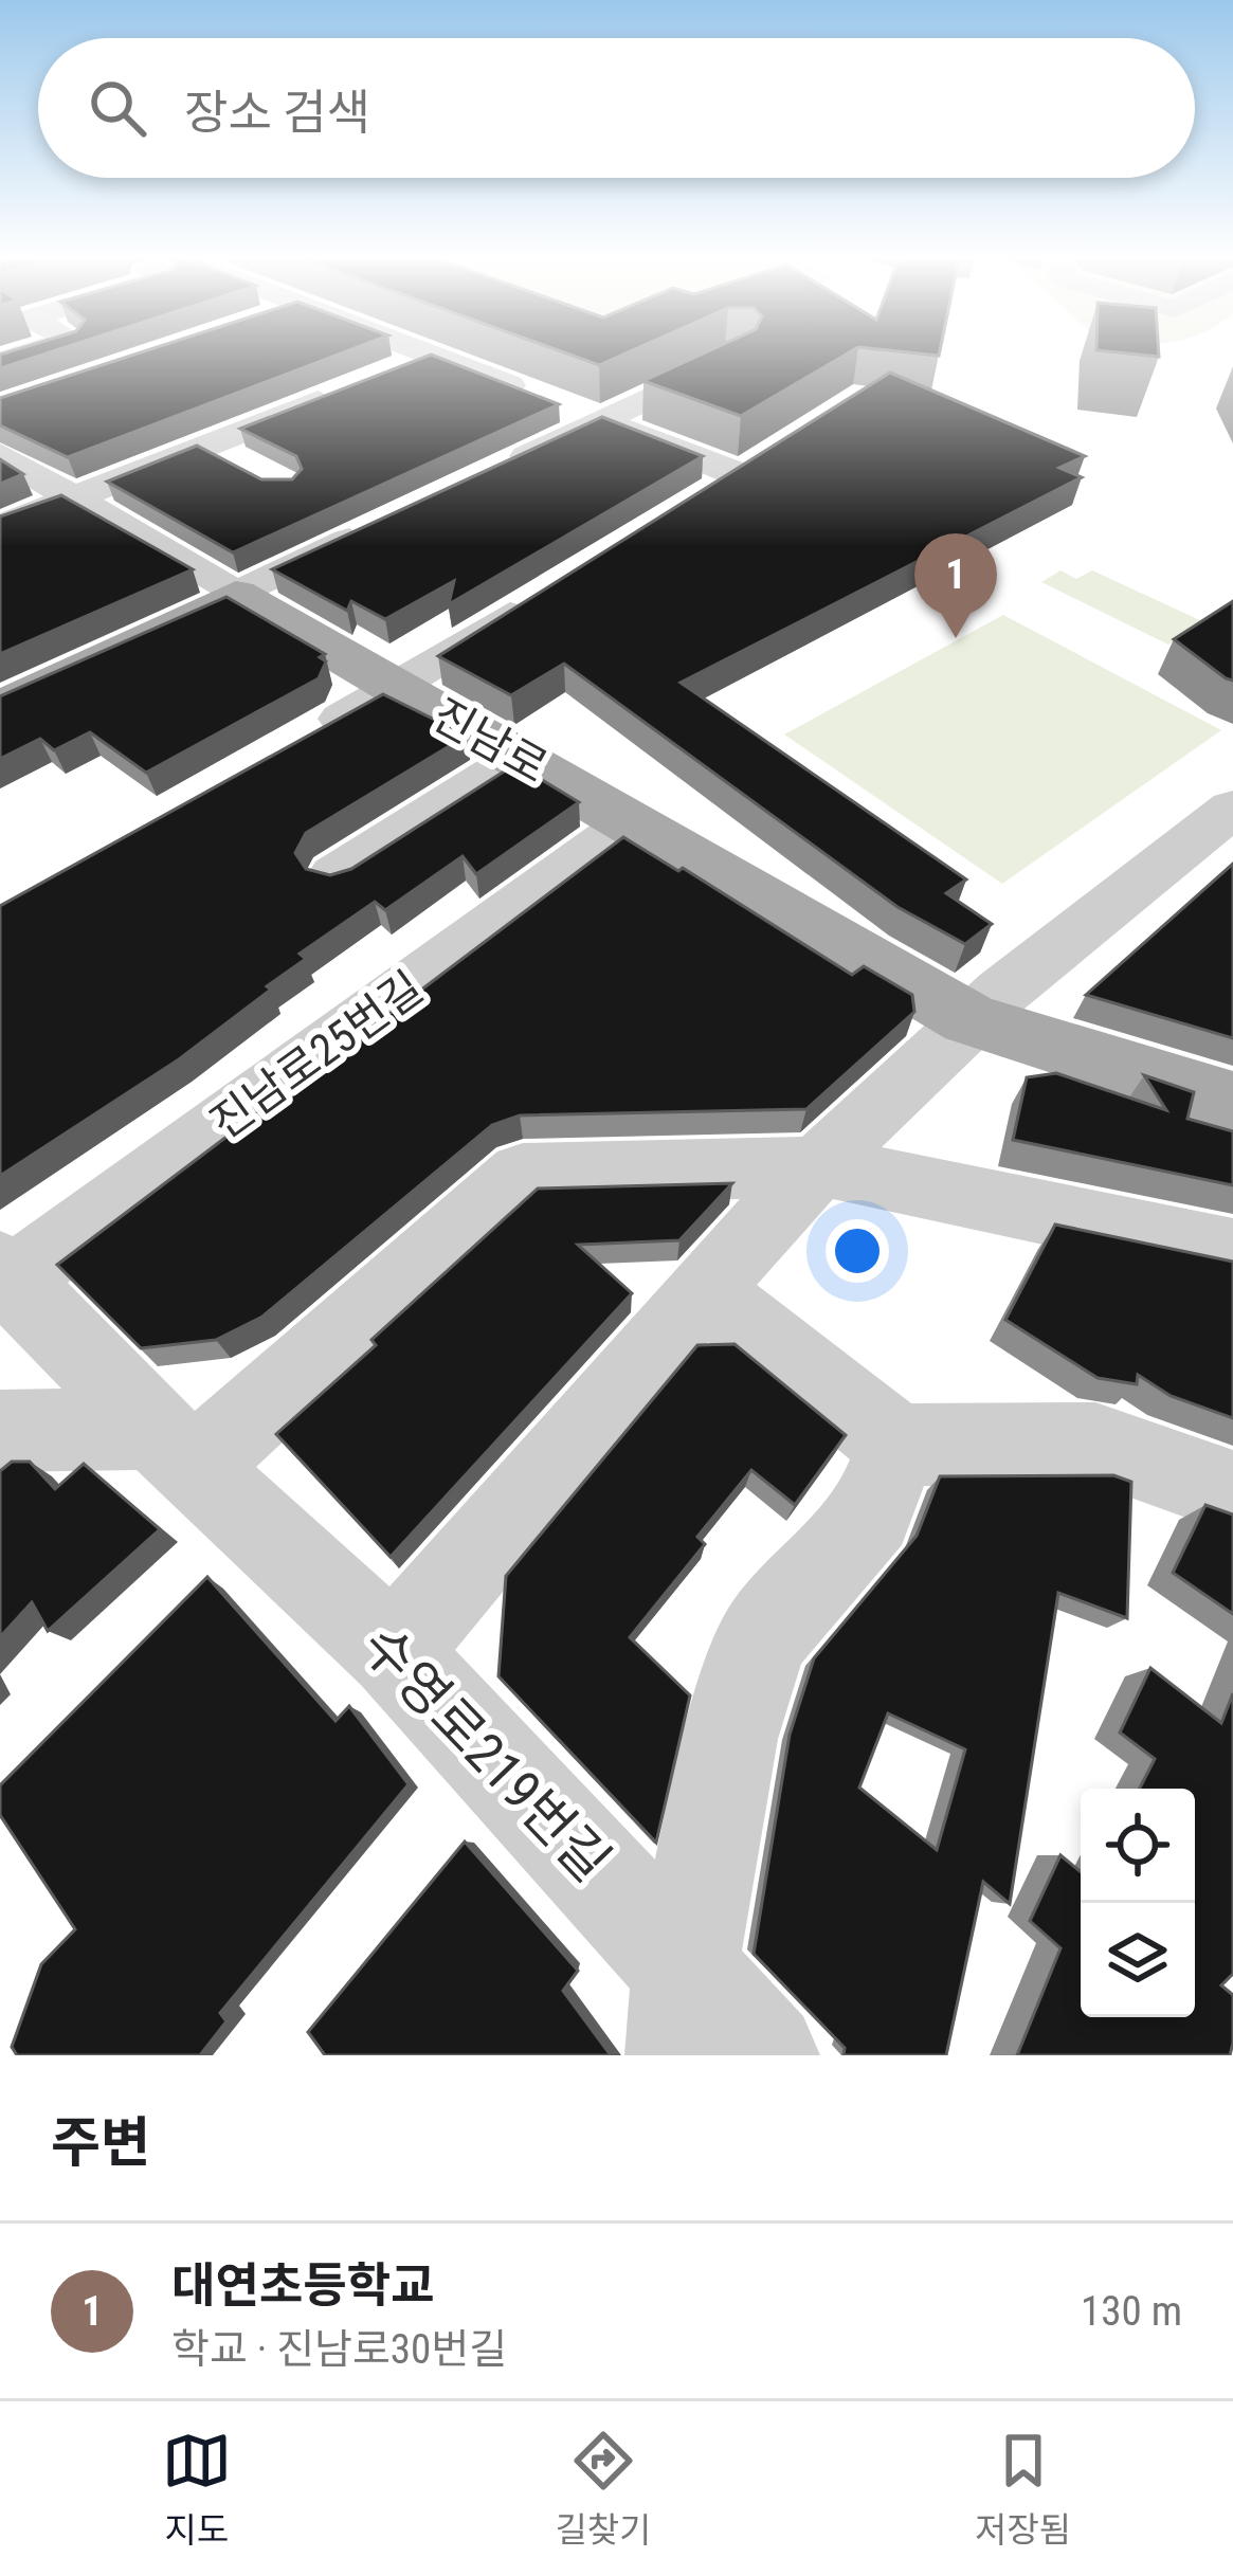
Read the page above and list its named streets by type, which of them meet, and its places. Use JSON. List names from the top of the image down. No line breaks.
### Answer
{"streets":{"main road":["진남로"],"street":["진남로25번길","수영로219번길"]},"crossings":[["진남로","진남로25번길"],["진남로25번길","수영로219번길"]],"page":{"search":"장소 검색","pins":"1","heading":"주변","list":[{"mark":"1","name":"대연초등학교","note":"학교 · 진남로30번길","value":"130 m"}],"nav":["지도","길찾기","저장됨"]}}
